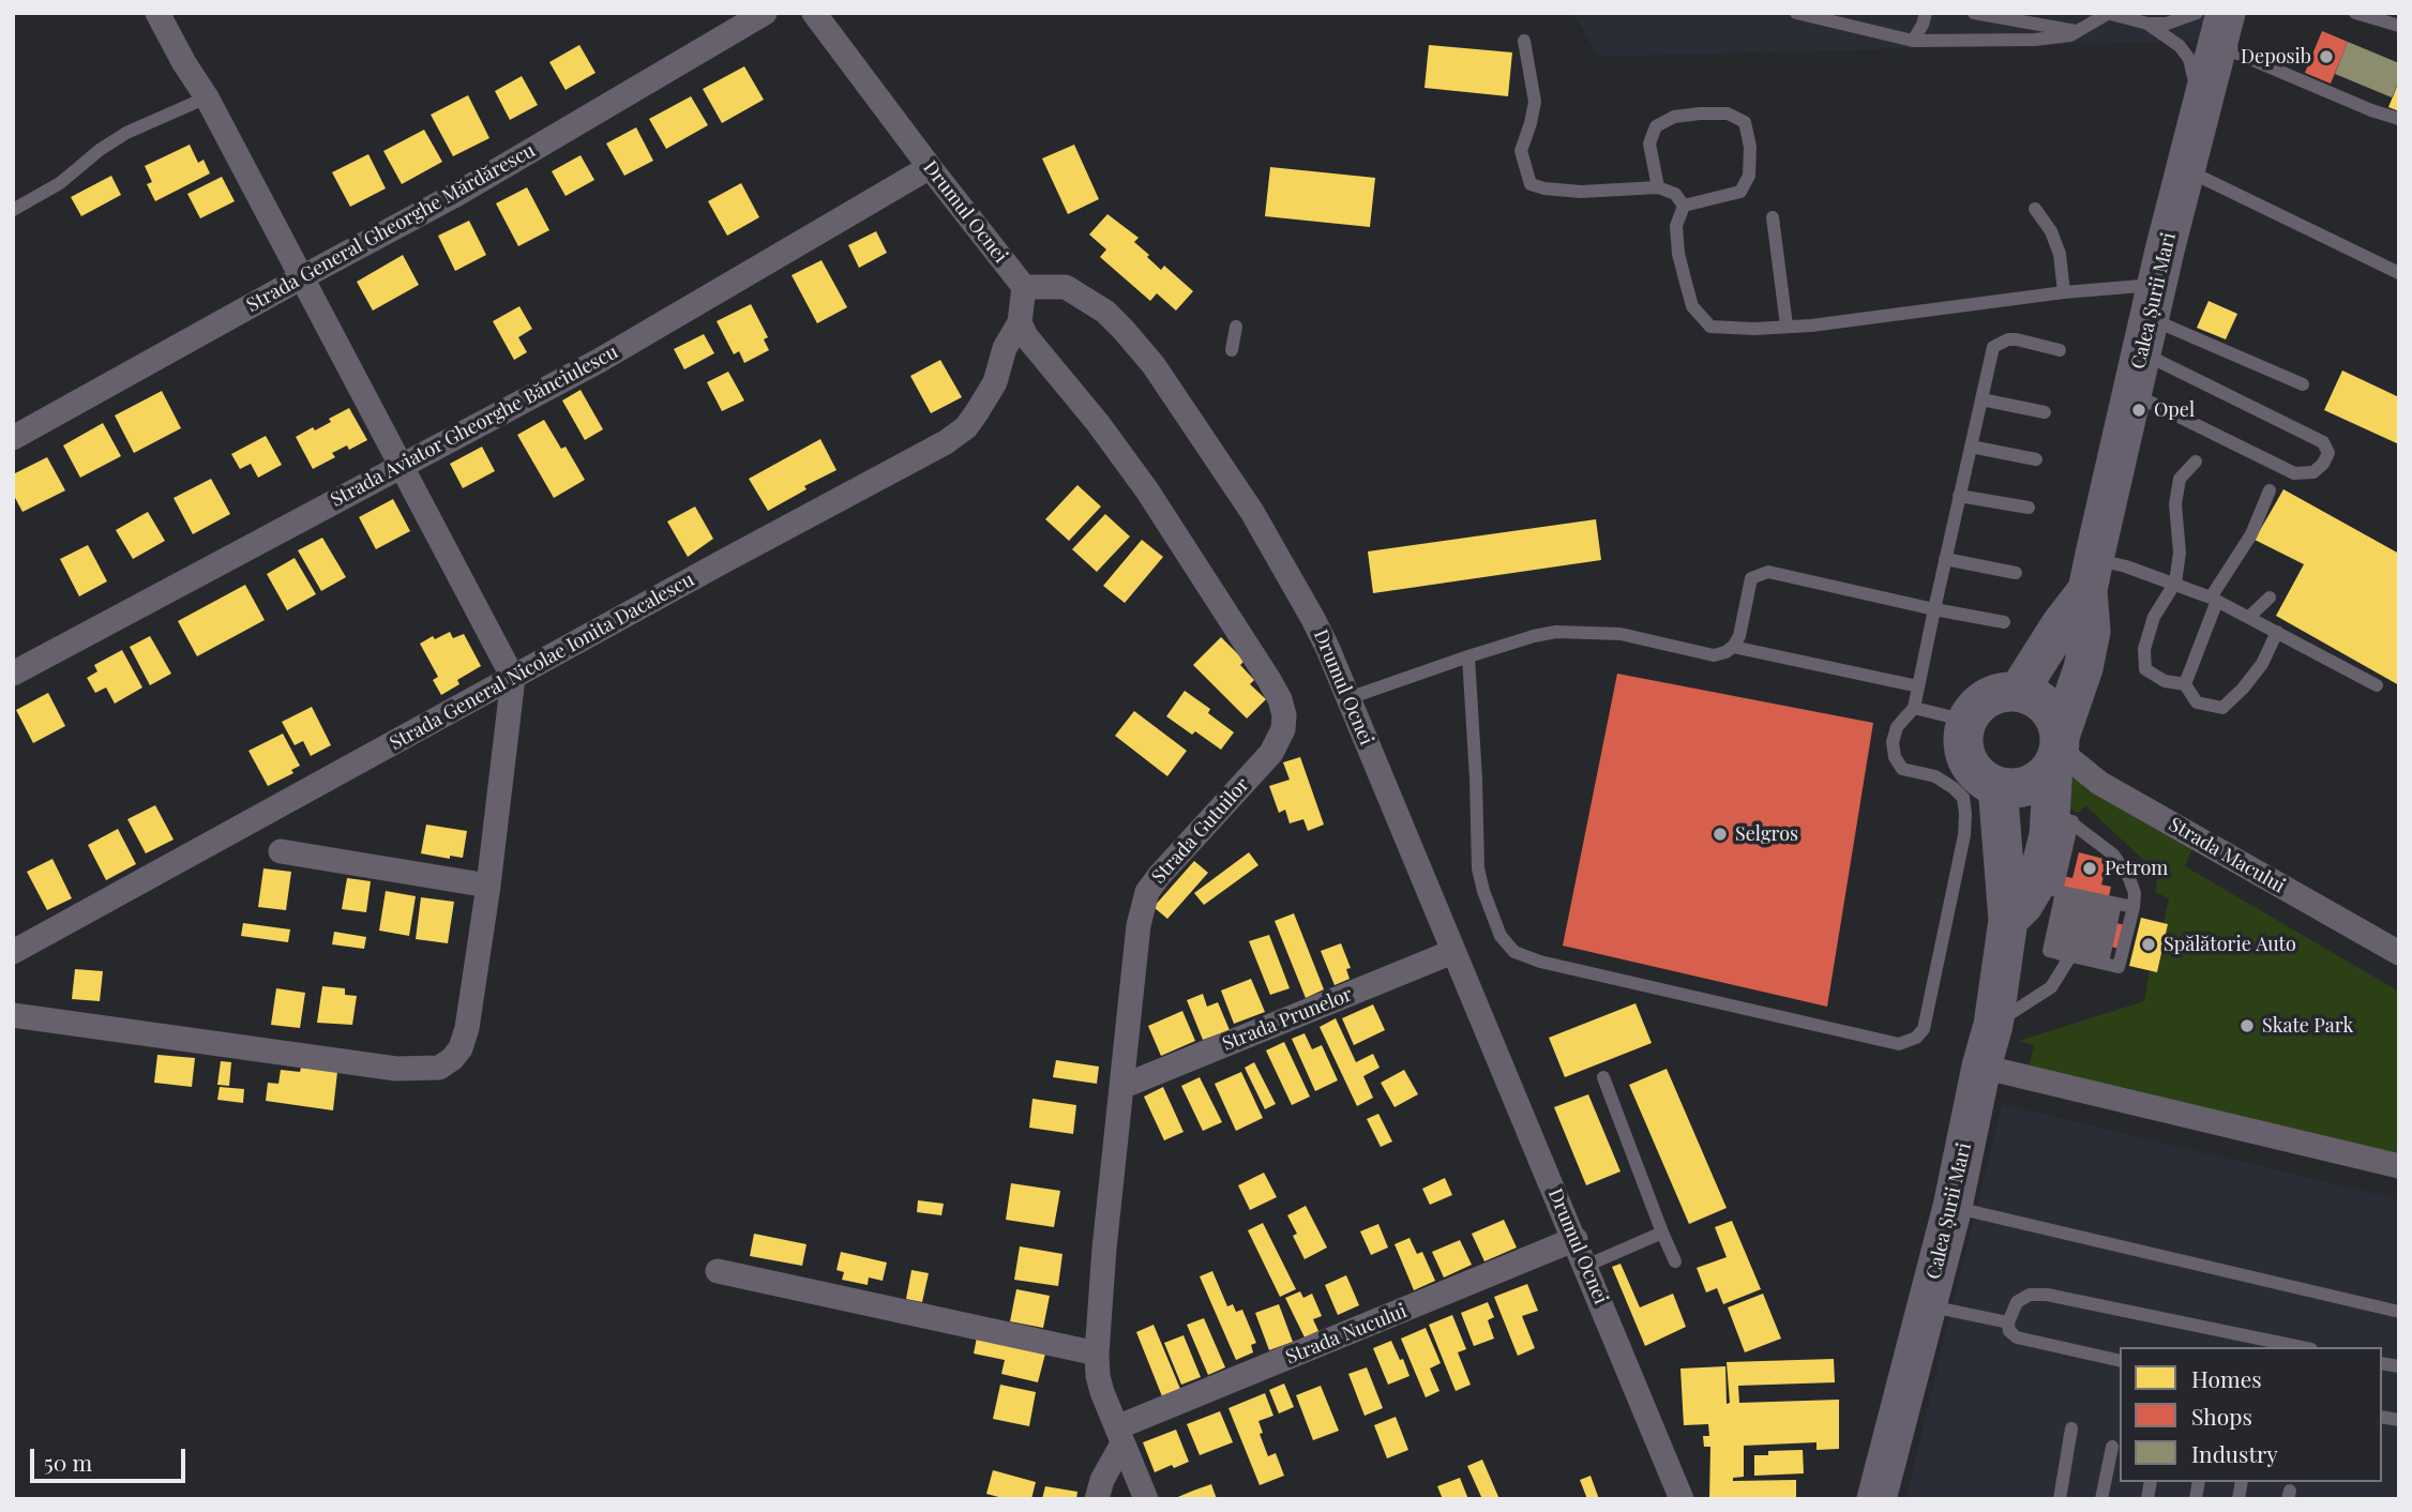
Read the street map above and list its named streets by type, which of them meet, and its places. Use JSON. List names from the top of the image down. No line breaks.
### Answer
{"streets":{"main road":["Calea Șurii Mari"],"street":["Drumul Ocnei","Strada General Gheorghe Mărdărescu","Strada Aviator Gheorghe Bănciulescu","Strada General Nicolae Ionita Dacalescu","Strada Gutuilor","Strada Macului","Strada Prunelor","Strada Nucului"]},"crossings":[["Drumul Ocnei","Strada Aviator Gheorghe Bănciulescu"],["Drumul Ocnei","Strada Prunelor"],["Drumul Ocnei","Strada Nucului"],["Calea Șurii Mari","Strada Macului"],["Strada General Nicolae Ionita Dacalescu","Strada Gutuilor"],["Strada Gutuilor","Strada Prunelor"],["Strada Gutuilor","Strada Nucului"]],"places":["Deposib","Opel","Selgros","Petrom","Spălătorie Auto","Skate Park"],"legend":["Homes","Shops","Industry"],"scale_bar":"50 m"}
